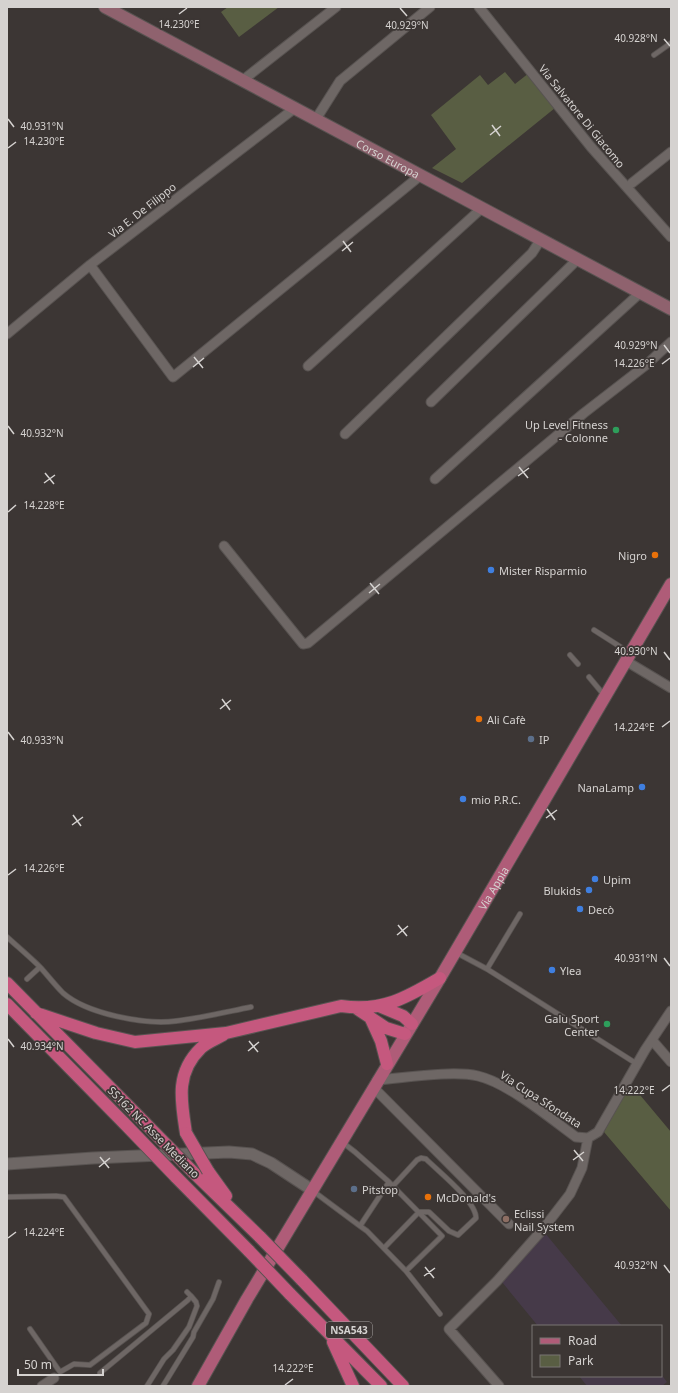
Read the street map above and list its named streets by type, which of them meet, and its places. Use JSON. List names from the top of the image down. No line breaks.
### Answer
{"streets":{"highway":["SS162 NC Asse Mediano","NSA543"],"main road":["Corso Europa","Via Appia"],"street":["Via Salvatore Di Giacomo","Via E. De Filippo","Via Cupa Sfondata"]},"crossings":[["Corso Europa","Via E. De Filippo"],["Via Appia","Via Cupa Sfondata"],["SS162 NC Asse Mediano","NSA543"]],"places":["Up Level Fitness - Colonne","Nigro","Mister Risparmio","Ali Cafè","IP","NanaLamp","mio P.R.C.","Upim","Blukids","Decò","Ylea","Galu Sport Center","Pitstop","McDonald's","Eclissi Nail System"],"legend":["Road","Park"],"scale_bar":"50 m","coordinates":["14.230°E","40.929°N","40.928°N","40.931°N","14.226°E","40.932°N","14.228°E","40.930°N","14.224°E","40.933°N","40.934°N","14.222°E"]}
